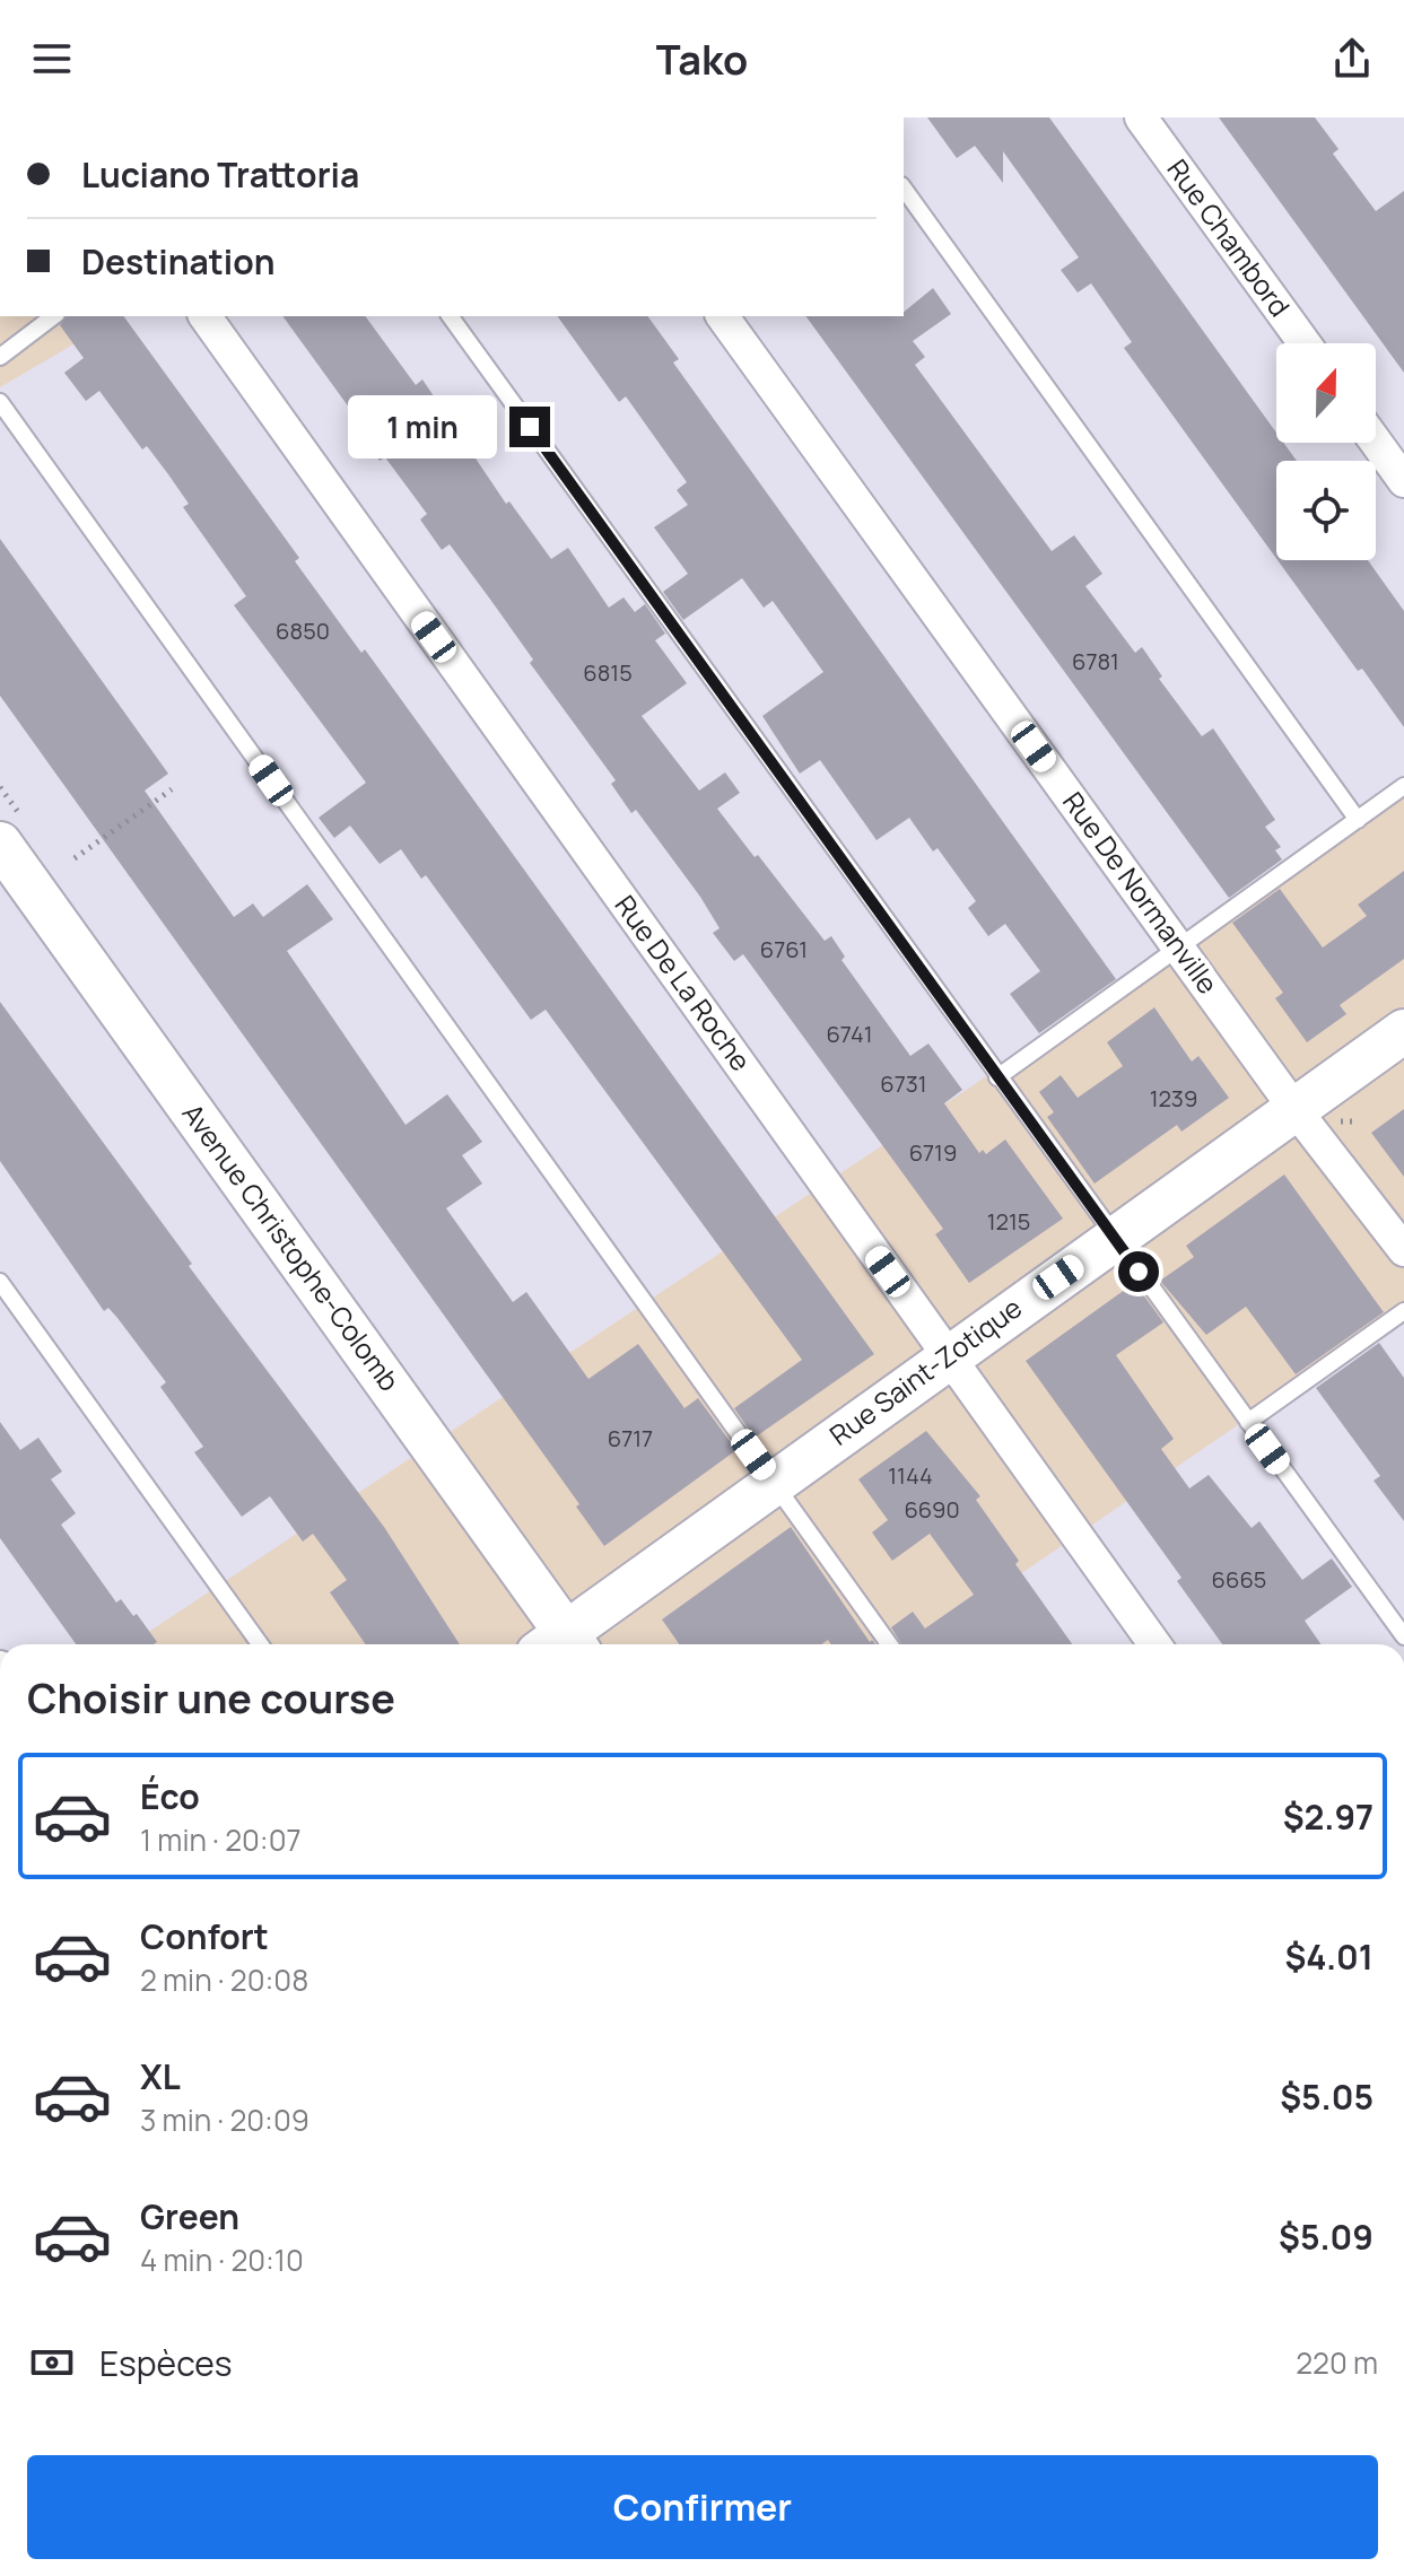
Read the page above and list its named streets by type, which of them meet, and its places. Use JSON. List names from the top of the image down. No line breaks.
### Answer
{"streets":{"street":["Rue Chambord","Rue De Normanville","Rue De La Roche","Avenue Christophe-Colomb","Rue Saint-Zotique"]},"crossings":[["Rue De Normanville","Rue Saint-Zotique"],["Rue De La Roche","Rue Saint-Zotique"]],"house_numbers":["6850","6781","6815","6761","6741","6731","1239","6719","1215","6717","1144","6690","6665"],"north":"top","page":{"header":"Tako","banner":["Luciano Trattoria","Destination"],"bubble":"1 min","heading":"Choisir une course","list":[{"name":"Éco","note":"1 min · 20:07","value":"$2.97"},{"name":"Confort","note":"2 min · 20:08","value":"$4.01"},{"name":"XL","note":"3 min · 20:09","value":"$5.05"},{"name":"Green","note":"4 min · 20:10","value":"$5.09"}],"pay":["Espèces","220 m"],"buttons":"Confirmer"}}
